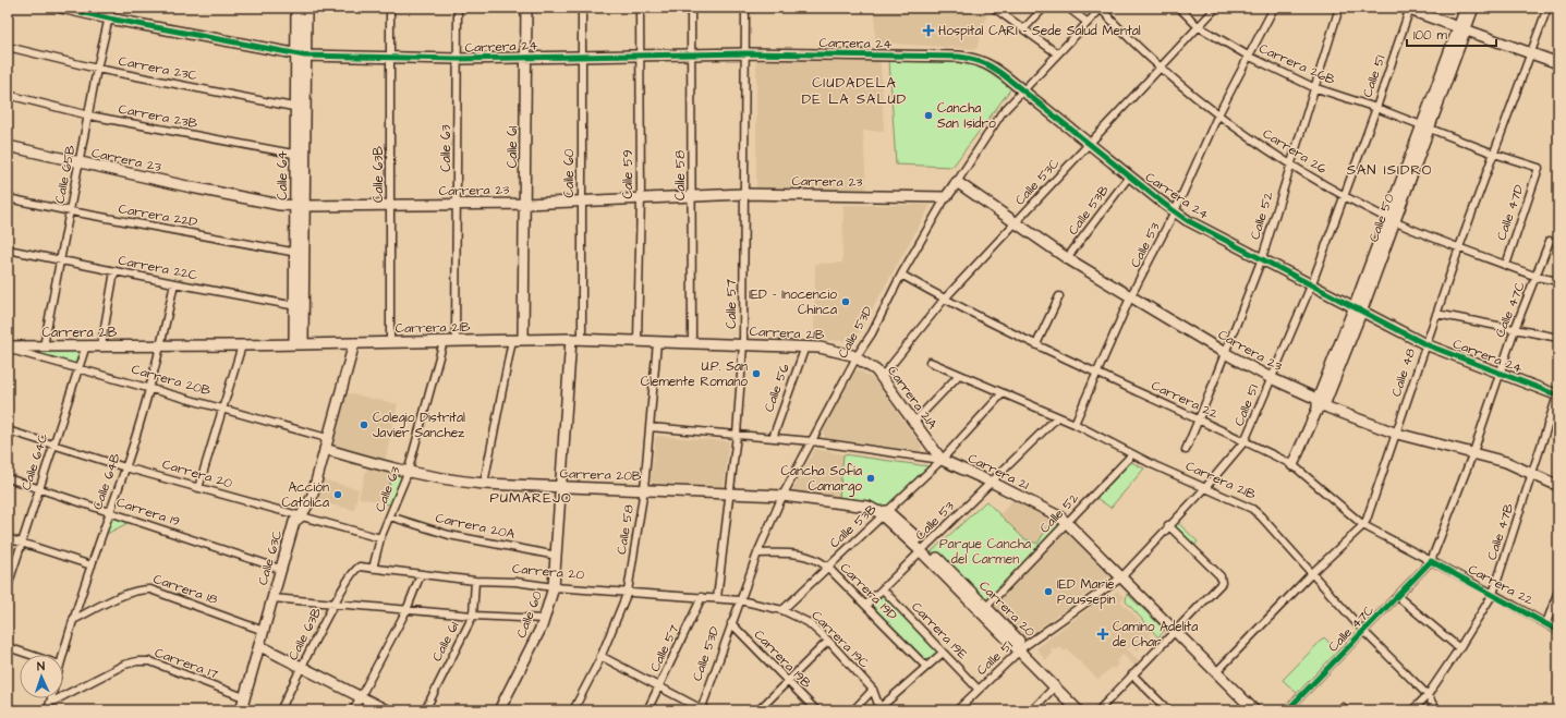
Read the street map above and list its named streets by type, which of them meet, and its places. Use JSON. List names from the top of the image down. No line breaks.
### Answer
{"streets":{"street":["Carrera 24","Carrera 26B","Carrera 23C","Calle 51","Carrera 23B","Calle 61","Calle 63","Carrera 26","Carrera 23","Calle 60","Calle 65B","Calle 63B","Calle 59","Calle 64","Calle 58","Calle 53C","Calle 53B","Calle 47D","Carrera 22D","Calle 52","Calle 50","Calle 53","Carrera 22C","Calle 57","Calle 47C","Carrera 21B","Calle 53D","Calle 48","Carrera 20B","Calle 56","Carrera 21A","Carrera 22","Calle 64C","Carrera 21","Carrera 20","Calle 64B","Carrera 19","Carrera 20A","Calle 47B","Calle 63C","Carrera 18","Carrera 19D","Carrera 19E","Carrera 19C","Carrera 19B","Carrera 17"]},"crossings":[["Carrera 24","Calle 51"],["Carrera 24","Calle 61"],["Carrera 24","Calle 63"],["Carrera 24","Calle 60"],["Carrera 24","Calle 65B"],["Carrera 24","Calle 63B"],["Carrera 24","Calle 59"],["Carrera 24","Calle 64"],["Carrera 24","Calle 58"],["Carrera 24","Calle 53C"],["Carrera 24","Calle 53B"],["Carrera 24","Calle 52"],["Carrera 24","Calle 50"],["Carrera 24","Calle 53"],["Carrera 24","Calle 57"],["Carrera 24","Calle 47C"],["Carrera 24","Calle 53D"],["Carrera 24","Calle 48"],["Carrera 24","Calle 47B"],["Carrera 26B","Calle 51"],["Carrera 26B","Calle 53C"],["Carrera 26B","Calle 47D"],["Carrera 26B","Calle 52"],["Carrera 26B","Calle 50"],["Carrera 26B","Calle 53"],["Carrera 26B","Calle 48"],["Carrera 23C","Calle 65B"],["Carrera 23C","Calle 64"],["Calle 51","Carrera 26"],["Calle 51","Carrera 23"],["Calle 51","Carrera 21B"],["Calle 51","Carrera 22"],["Calle 51","Carrera 21"],["Calle 51","Carrera 20"],["Calle 51","Carrera 19E"],["Carrera 23B","Calle 65B"],["Carrera 23B","Calle 64"],["Calle 61","Carrera 23"],["Calle 61","Carrera 21B"],["Calle 61","Carrera 20"],["Calle 63","Carrera 23"],["Calle 63","Carrera 21B"],["Calle 63","Carrera 20B"],["Calle 63","Carrera 20"],["Calle 63","Carrera 20A"],["Carrera 26","Calle 53C"],["Carrera 26","Calle 47D"],["Carrera 26","Calle 52"],["Carrera 26","Calle 50"],["Carrera 26","Calle 53"],["Carrera 26","Calle 47C"],["Carrera 26","Calle 53D"],["Carrera 26","Calle 48"],["Carrera 23","Calle 60"],["Carrera 23","Calle 65B"],["Carrera 23","Calle 63B"],["Carrera 23","Calle 59"],["Carrera 23","Calle 64"],["Carrera 23","Calle 58"],["Carrera 23","Calle 53C"],["Carrera 23","Calle 53B"],["Carrera 23","Calle 52"],["Carrera 23","Calle 50"],["Carrera 23","Calle 53"],["Carrera 23","Calle 57"],["Carrera 23","Calle 47C"],["Carrera 23","Calle 53D"],["Carrera 23","Calle 48"],["Carrera 23","Calle 47B"],["Calle 60","Carrera 21B"],["Calle 60","Carrera 20B"],["Calle 60","Carrera 20"],["Calle 60","Carrera 20A"],["Calle 65B","Carrera 22D"],["Calle 65B","Carrera 22C"],["Calle 65B","Carrera 21B"],["Calle 63B","Carrera 21B"],["Calle 63B","Carrera 20"],["Calle 59","Carrera 21B"],["Calle 64","Carrera 22D"],["Calle 64","Carrera 22C"],["Calle 64","Carrera 21B"],["Calle 58","Carrera 21B"],["Calle 58","Carrera 20B"],["Calle 58","Carrera 21"],["Calle 58","Carrera 20"],["Calle 53C","Carrera 21A"],["Calle 53C","Carrera 22"],["Calle 53B","Carrera 21B"],["Calle 53B","Carrera 20B"],["Calle 53B","Carrera 21A"],["Calle 53B","Carrera 21"],["Calle 53B","Carrera 20"],["Calle 53B","Carrera 19D"],["Calle 53B","Carrera 19C"],["Calle 52","Carrera 21B"],["Calle 52","Carrera 22"],["Calle 52","Carrera 21"],["Calle 52","Carrera 20"],["Calle 50","Carrera 22"],["Calle 53","Carrera 21B"],["Calle 53","Carrera 22"],["Calle 53","Carrera 21"],["Calle 53","Carrera 20"],["Calle 53","Carrera 19D"],["Calle 53","Carrera 19E"],["Carrera 22C","Calle 64B"],["Calle 57","Carrera 21B"],["Calle 57","Carrera 20B"],["Calle 57","Carrera 21"],["Calle 57","Carrera 20"],["Calle 47C","Carrera 21B"],["Calle 47C","Carrera 22"],["Carrera 21B","Calle 53D"],["Carrera 21B","Calle 48"],["Carrera 21B","Carrera 20B"],["Carrera 21B","Calle 56"],["Carrera 21B","Carrera 21A"],["Carrera 21B","Calle 64C"],["Carrera 21B","Calle 64B"],["Carrera 21B","Calle 47B"],["Carrera 21B","Calle 63C"],["Calle 53D","Carrera 20B"],["Calle 53D","Carrera 21A"],["Calle 53D","Carrera 22"],["Calle 53D","Carrera 21"],["Calle 53D","Carrera 20"],["Calle 53D","Carrera 19D"],["Calle 53D","Carrera 19C"],["Calle 53D","Carrera 19B"],["Calle 48","Carrera 22"],["Calle 48","Carrera 21"],["Carrera 20B","Calle 64C"],["Carrera 20B","Carrera 20"],["Carrera 20B","Calle 64B"],["Carrera 20B","Calle 63C"],["Calle 56","Carrera 21"],["Carrera 21A","Carrera 21"],["Carrera 22","Calle 47B"],["Calle 64C","Carrera 20"],["Calle 64C","Carrera 19"],["Carrera 20","Calle 64B"],["Carrera 20","Calle 63C"],["Carrera 20","Carrera 19C"],["Calle 64B","Carrera 19"],["Calle 64B","Carrera 18"],["Carrera 19","Calle 63C"],["Calle 63C","Carrera 18"],["Calle 63C","Carrera 17"]],"districts":["CIUDADELA DE LA SALUD","SAN ISIDRO","PUMAREJO"],"parks":["Parque Cancha del Carmen"],"places":{"health":["Hospital CARI - Sede Salud Mental","Camino Adelita de Char"],"other":["Cancha San Isidro","IED - Inocencio Chinca","U.P. San Clemente Romano","Colegio Distrital Javier Sanchez","Cancha Sofía Camargo","Acciòn Catolica","IED Marie Poussepin"]},"scale_bar":"100 m","north":"top"}
